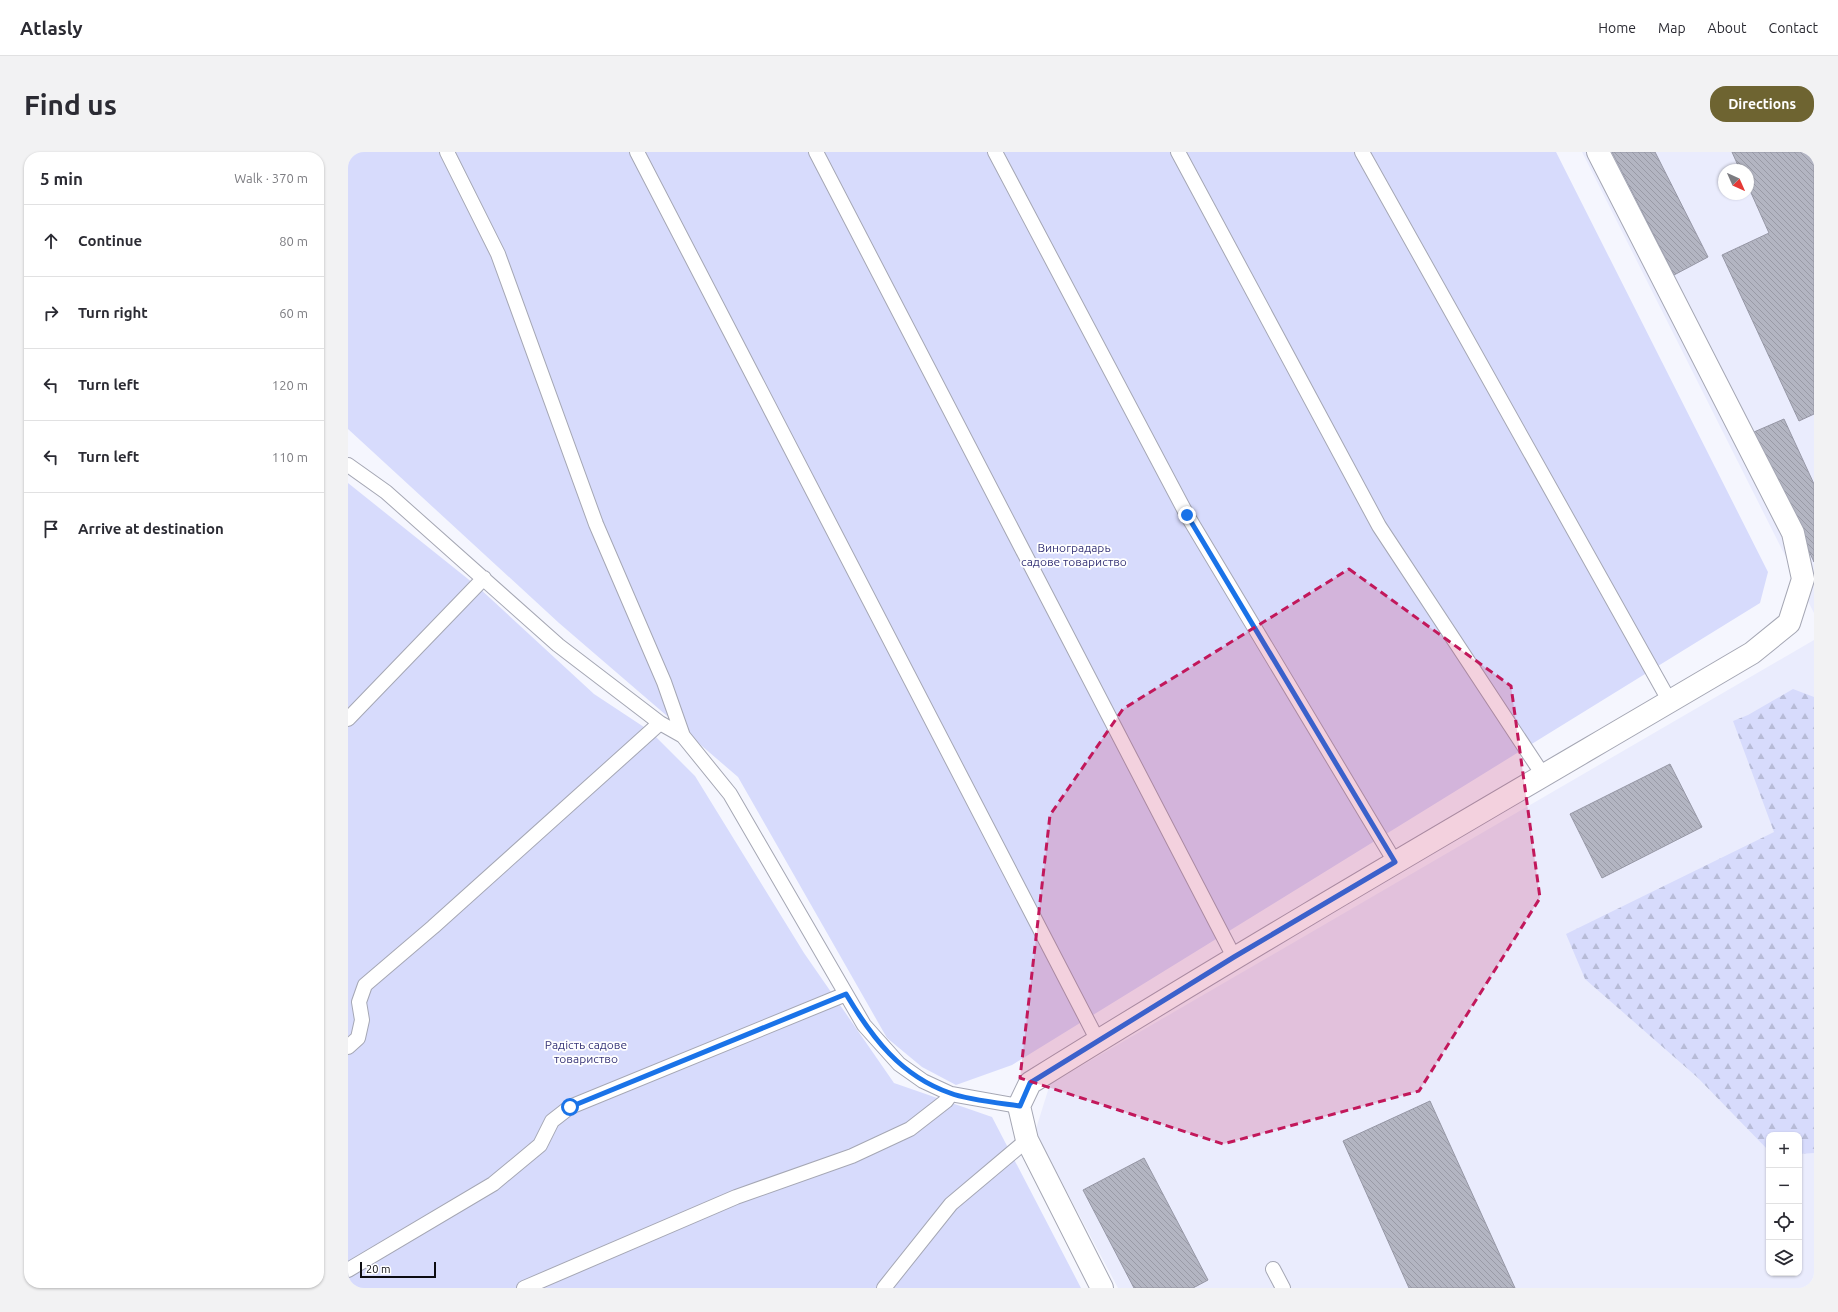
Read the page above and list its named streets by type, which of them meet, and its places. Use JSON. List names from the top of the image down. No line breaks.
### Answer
{"parks":["Виноградарь садове товариство","Радість садове товариство"],"scale_bar":"20 m","north":"bottom right","page":{"header":"Atlasly","nav":["Home","Map","About","Contact"],"buttons":"Directions","title":"Find us","heading":["5 min","Walk · 370 m"],"list":[["Continue","80 m"],["Turn right","60 m"],["Turn left","120 m"],["Turn left","110 m"],"Arrive at destination"],"map_buttons":["+","−"],"scale":"20 m"}}
